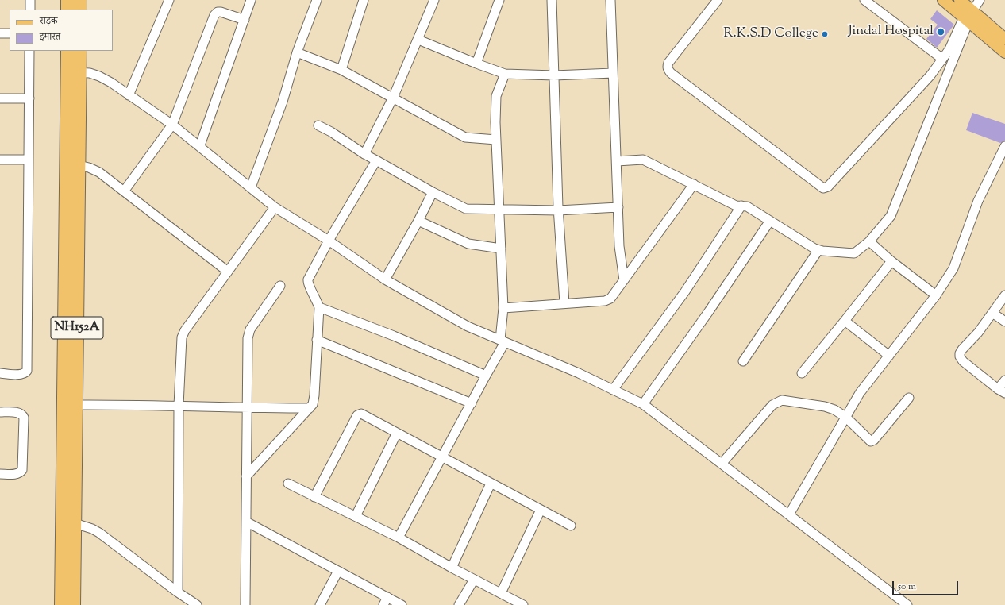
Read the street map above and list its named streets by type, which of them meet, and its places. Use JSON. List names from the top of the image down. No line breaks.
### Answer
{"streets":{"highway":["NH152A"]},"places":["Jindal Hospital","R.K.S.D College"],"legend":["सड़क","इमारत"],"scale_bar":"50 m"}
